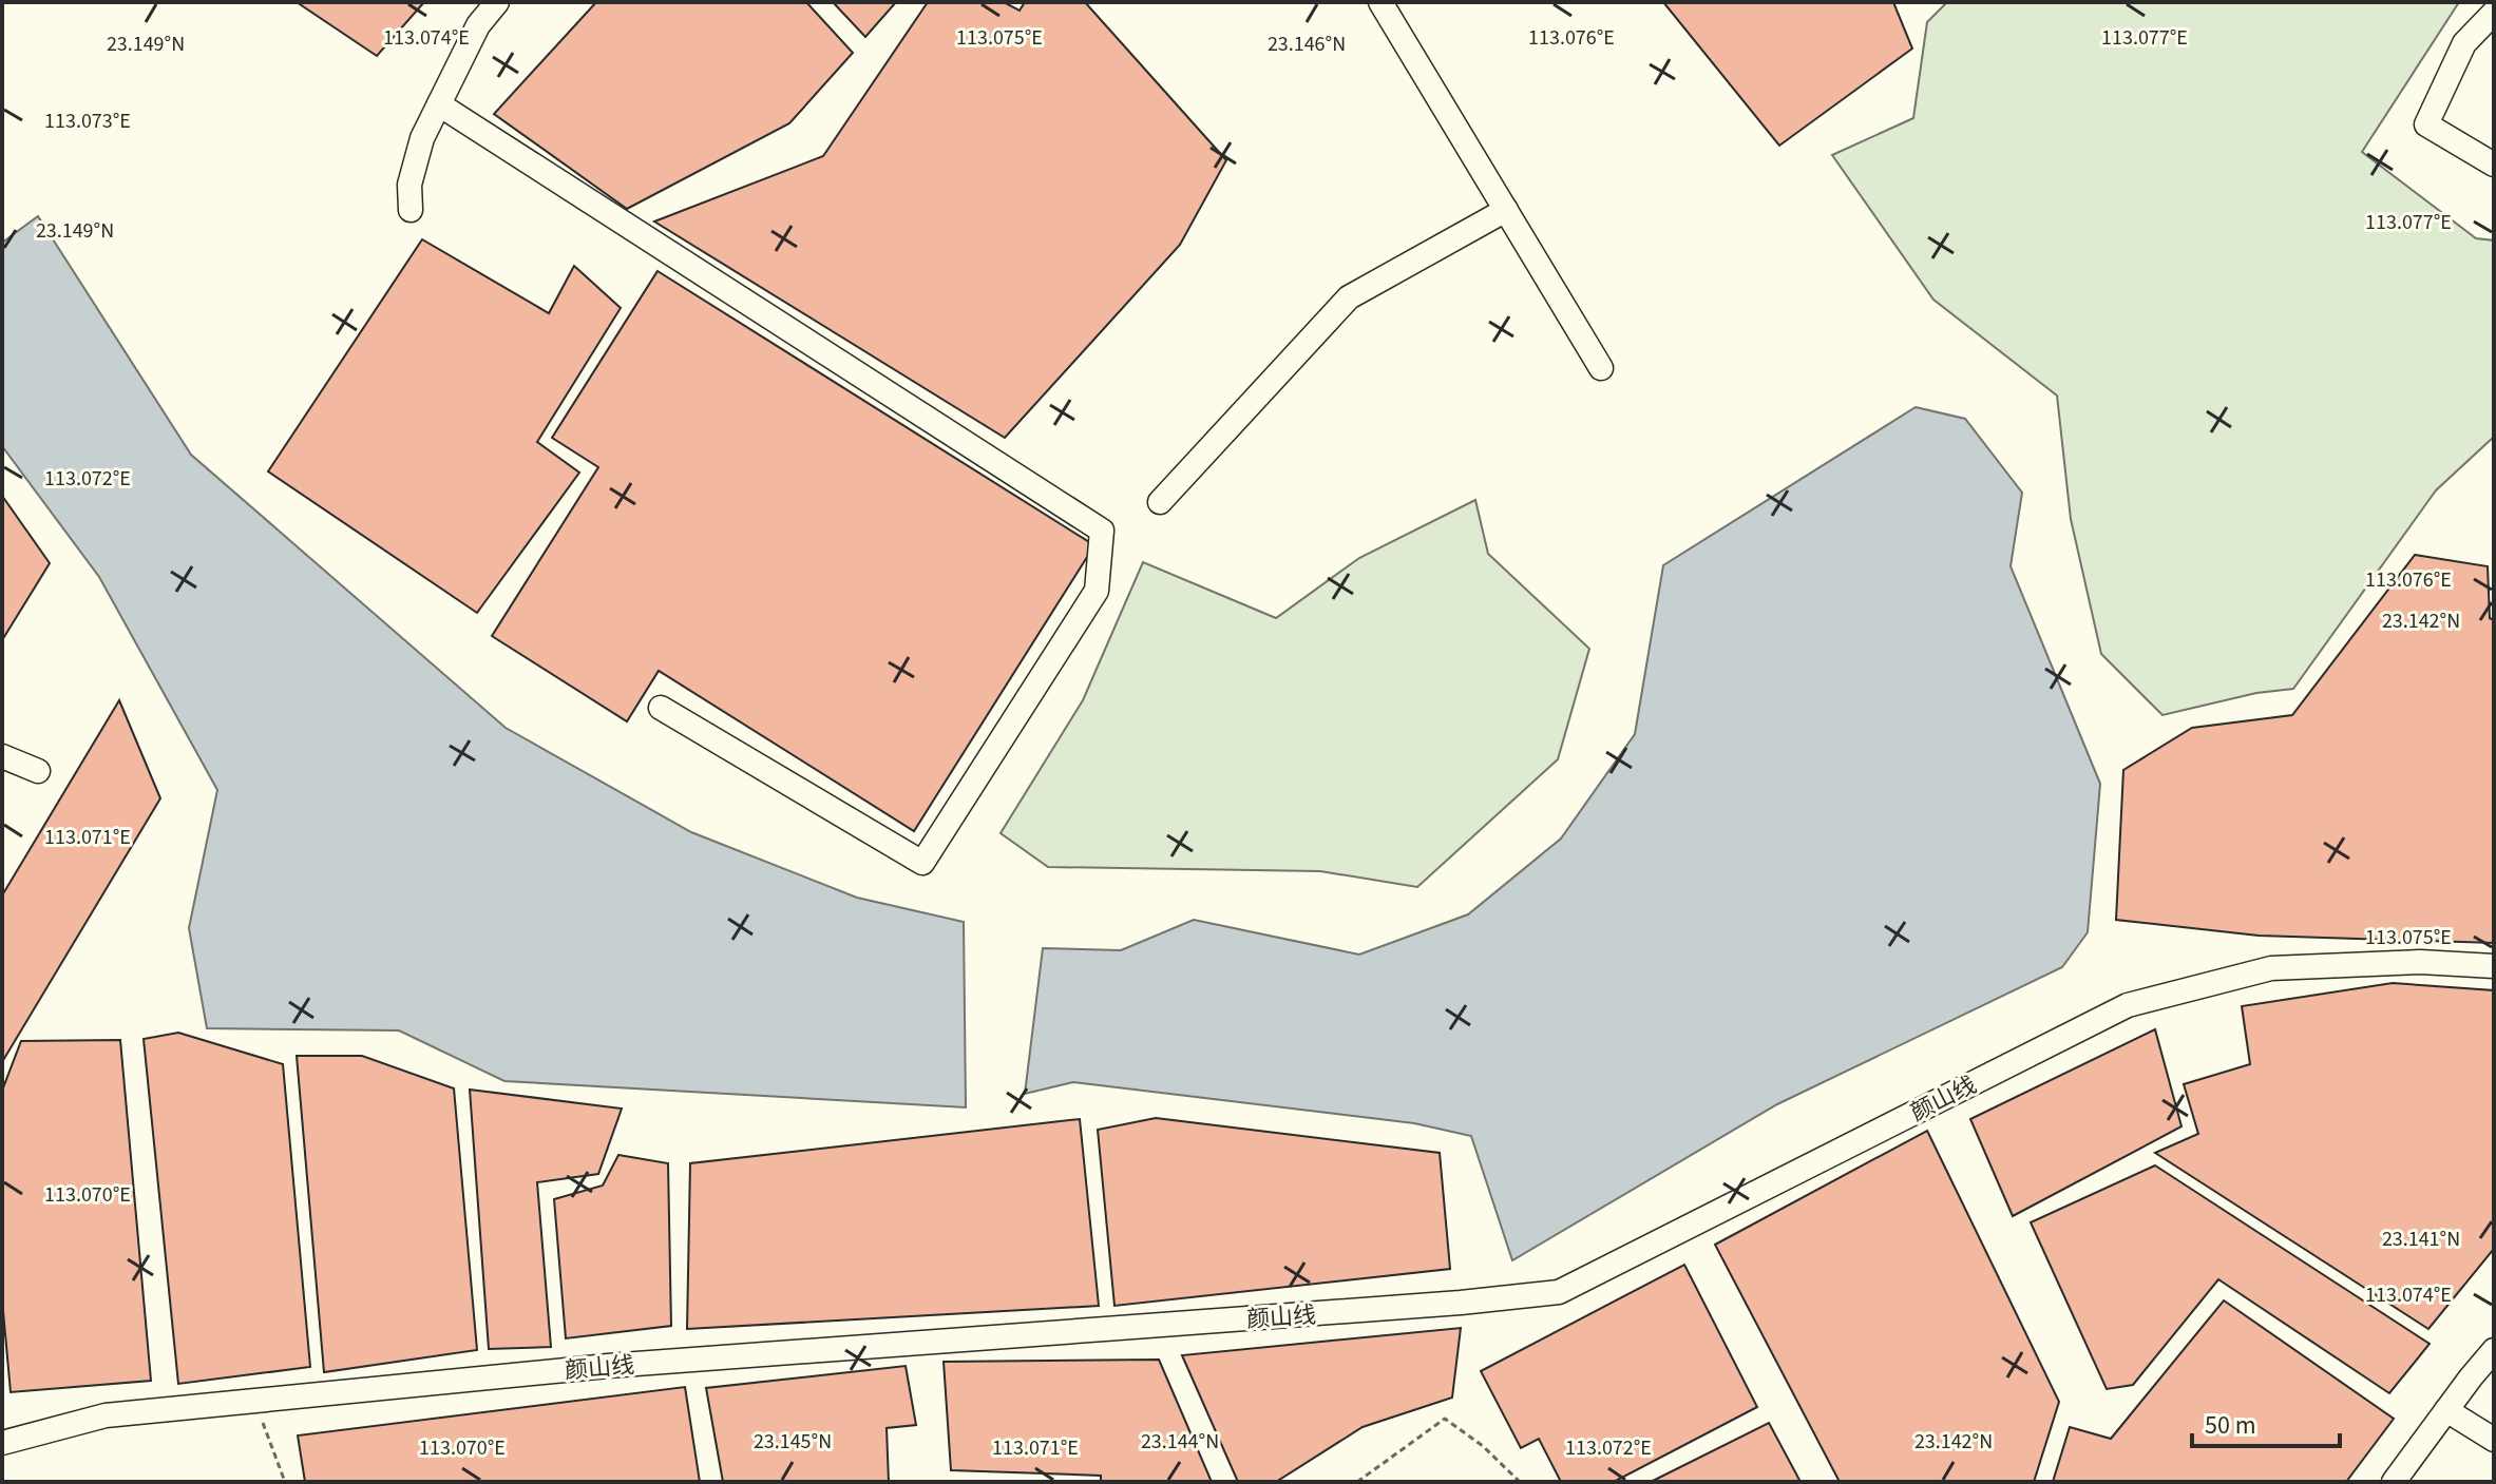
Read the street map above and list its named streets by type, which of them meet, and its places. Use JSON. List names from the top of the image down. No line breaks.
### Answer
{"streets":{"street":["颜山线"]},"scale_bar":"50 m","coordinates":["113.074°E","113.075°E","113.076°E","113.077°E","23.149°N","23.146°N","113.073°E","113.072°E","23.142°N","113.071°E","113.070°E","23.141°N","23.145°N","23.144°N"]}
